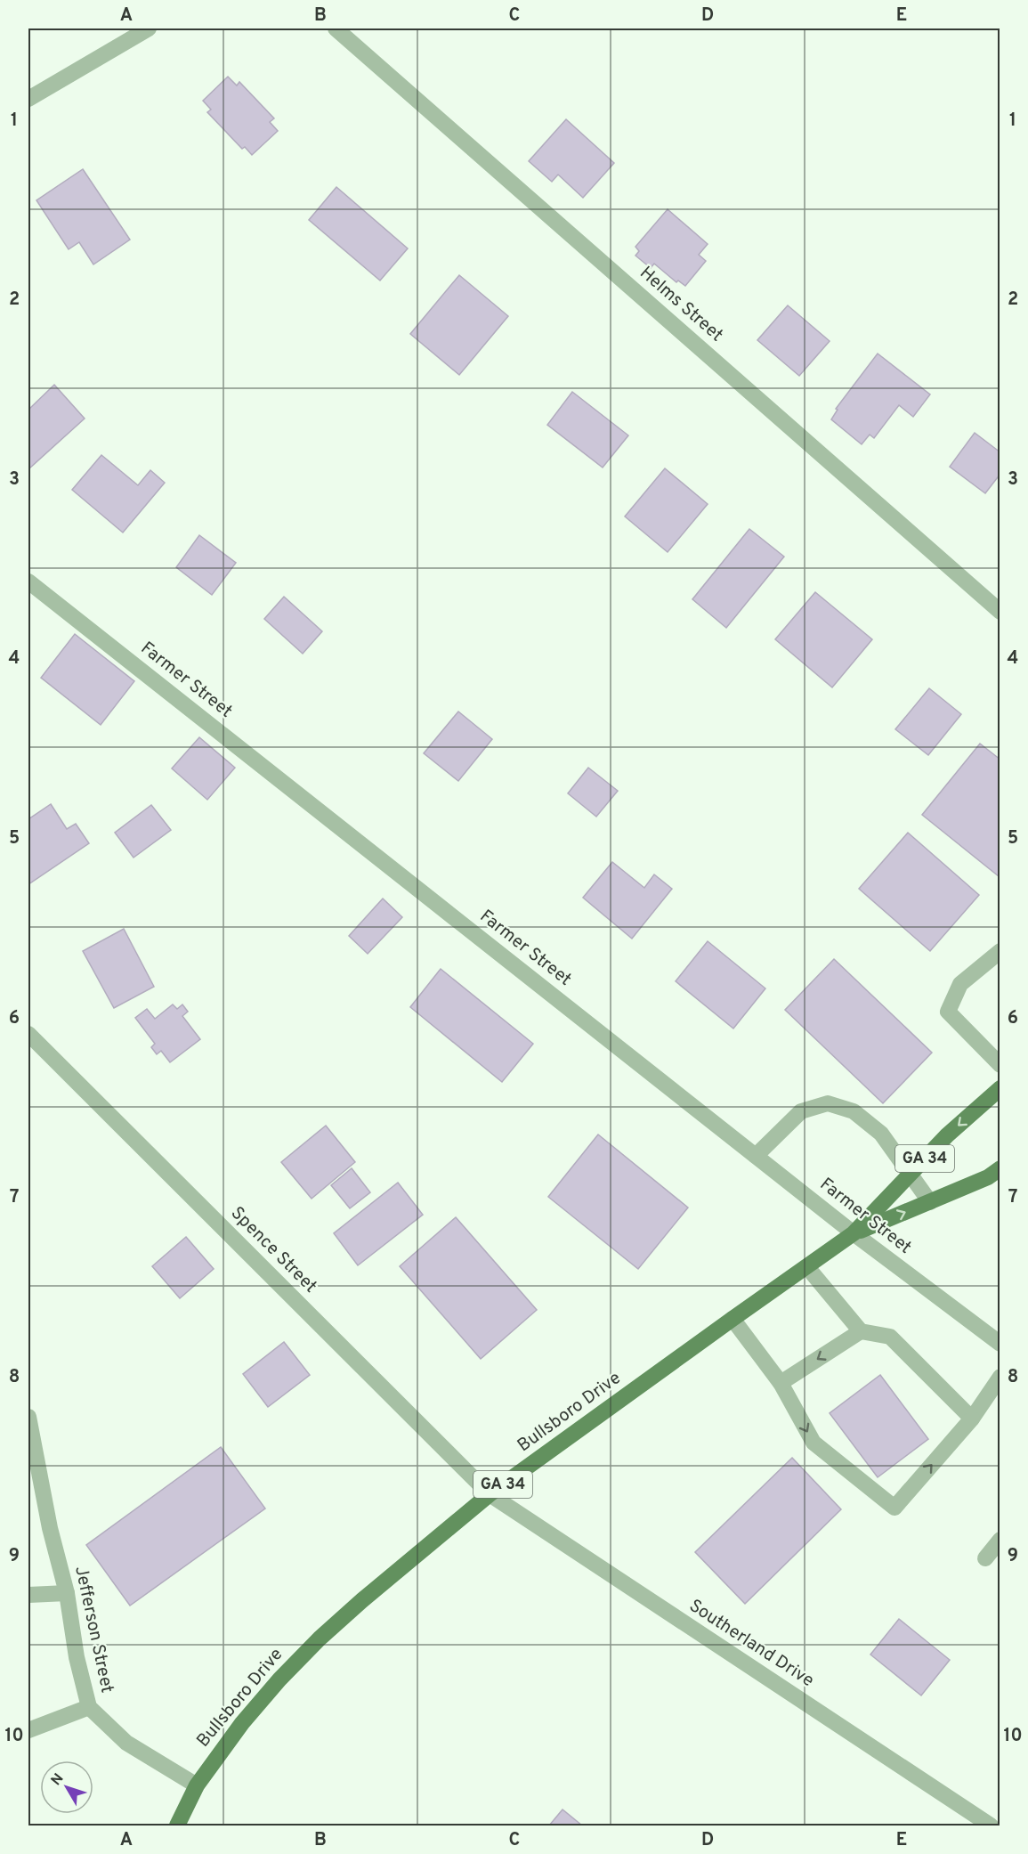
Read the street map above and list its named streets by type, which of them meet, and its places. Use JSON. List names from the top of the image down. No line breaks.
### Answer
{"streets":{"main road":["GA 34","Bullsboro Drive"],"street":["Helms Street","Farmer Street","Spence Street","Jefferson Street","Southerland Drive"]},"crossings":[["Farmer Street","Bullsboro Drive"],["GA 34","Bullsboro Drive"],["GA 34","Jefferson Street"],["Spence Street","Bullsboro Drive"],["Spence Street","Southerland Drive"],["Bullsboro Drive","Jefferson Street"],["Bullsboro Drive","Southerland Drive"]],"north":"top left","grid":{"columns":["A","B","C","D","E"],"rows":["1","2","3","4","5","6","7","8","9","10"]}}
